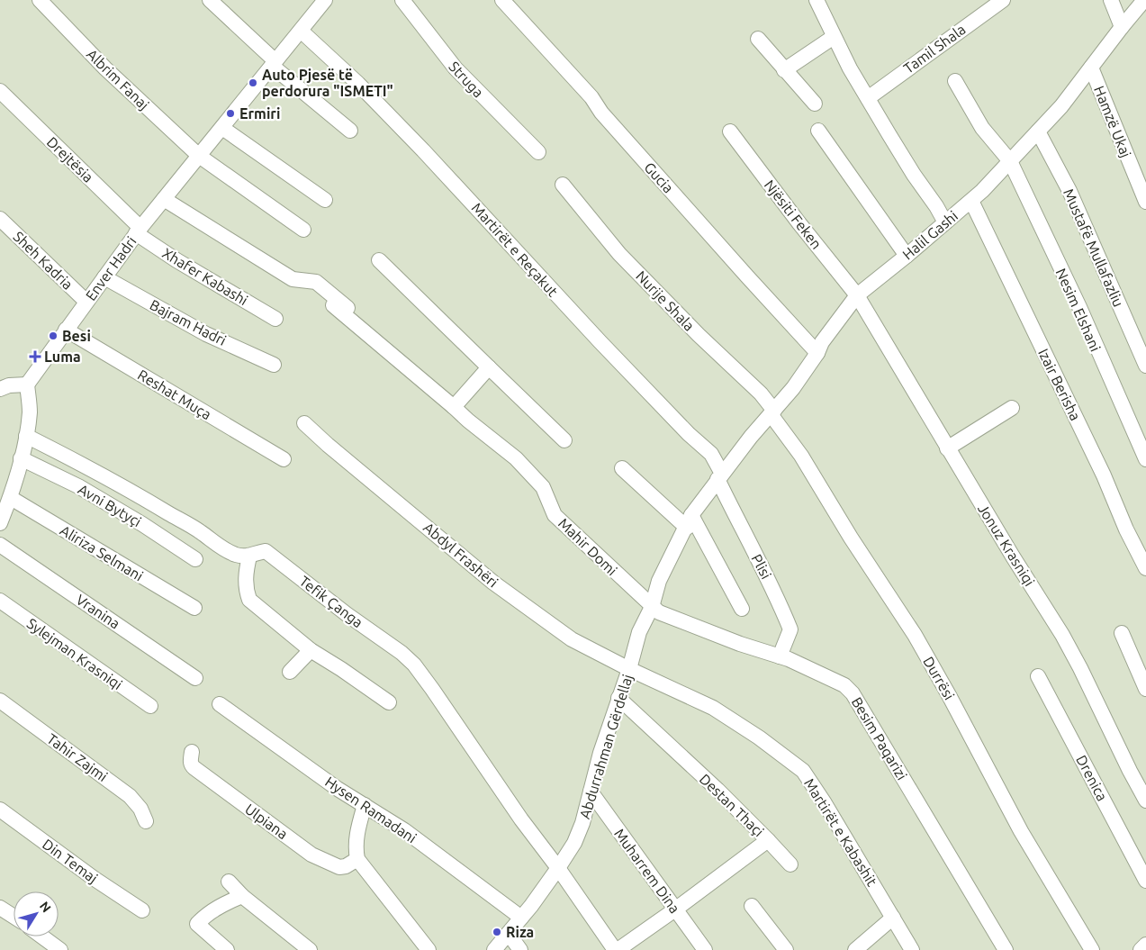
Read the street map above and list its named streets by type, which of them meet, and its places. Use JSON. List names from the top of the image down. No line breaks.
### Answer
{"streets":{"street":["Tamil Shala","Albrim Fanaj","Struga","Hamzë Ukaj","Drejtësia","Gucia","Njësiti Feken","Halil Gashi","Mustafë Mullafazliu","Martirët e Reçakut","Sheh Kadria","Enver Hadri","Xhafer Kabashi","Nurije Shala","Nesim Elshani","Bajram Hadri","Izair Berisha","Reshat Muça","Avni Bytyçi","Jonuz Krasniqi","Mahir Domi","Aliriza Selmani","Abdyl Frashëri","Plisi","Tefik Çanga","Vranina","Sylejman Krasniqi","Durrësi","Besim Paqarizi","Abdurrahman Gërdellaj","Tahir Zajmi","Drenica","Destan Thaçi","Hysen Ramadani","Ulpiana","Martirët e Kabashit","Din Temaj","Muharrem Dina"]},"crossings":[["Albrim Fanaj","Enver Hadri"],["Hamzë Ukaj","Halil Gashi"],["Drejtësia","Enver Hadri"],["Drejtësia","Xhafer Kabashi"],["Gucia","Halil Gashi"],["Njësiti Feken","Halil Gashi"],["Njësiti Feken","Jonuz Krasniqi"],["Halil Gashi","Mustafë Mullafazliu"],["Halil Gashi","Martirët e Reçakut"],["Halil Gashi","Nurije Shala"],["Halil Gashi","Nesim Elshani"],["Halil Gashi","Izair Berisha"],["Halil Gashi","Jonuz Krasniqi"],["Halil Gashi","Plisi"],["Halil Gashi","Durrësi"],["Halil Gashi","Abdurrahman Gërdellaj"],["Martirët e Reçakut","Enver Hadri"],["Martirët e Reçakut","Plisi"],["Martirët e Reçakut","Abdurrahman Gërdellaj"],["Sheh Kadria","Enver Hadri"],["Enver Hadri","Xhafer Kabashi"],["Enver Hadri","Bajram Hadri"],["Enver Hadri","Reshat Muça"],["Nurije Shala","Durrësi"],["Mahir Domi","Besim Paqarizi"],["Mahir Domi","Abdurrahman Gërdellaj"],["Abdyl Frashëri","Abdurrahman Gërdellaj"],["Abdyl Frashëri","Martirët e Kabashit"],["Plisi","Besim Paqarizi"],["Plisi","Abdurrahman Gërdellaj"],["Tefik Çanga","Abdurrahman Gërdellaj"],["Besim Paqarizi","Abdurrahman Gërdellaj"],["Abdurrahman Gërdellaj","Destan Thaçi"],["Abdurrahman Gërdellaj","Hysen Ramadani"],["Abdurrahman Gërdellaj","Martirët e Kabashit"],["Abdurrahman Gërdellaj","Muharrem Dina"],["Destan Thaçi","Muharrem Dina"]],"places":{"other":["Auto Pjesë të perdorura \"ISMETI\"","Ermiri","Besi","Riza"],"health":["Luma"]},"north":"top right"}
